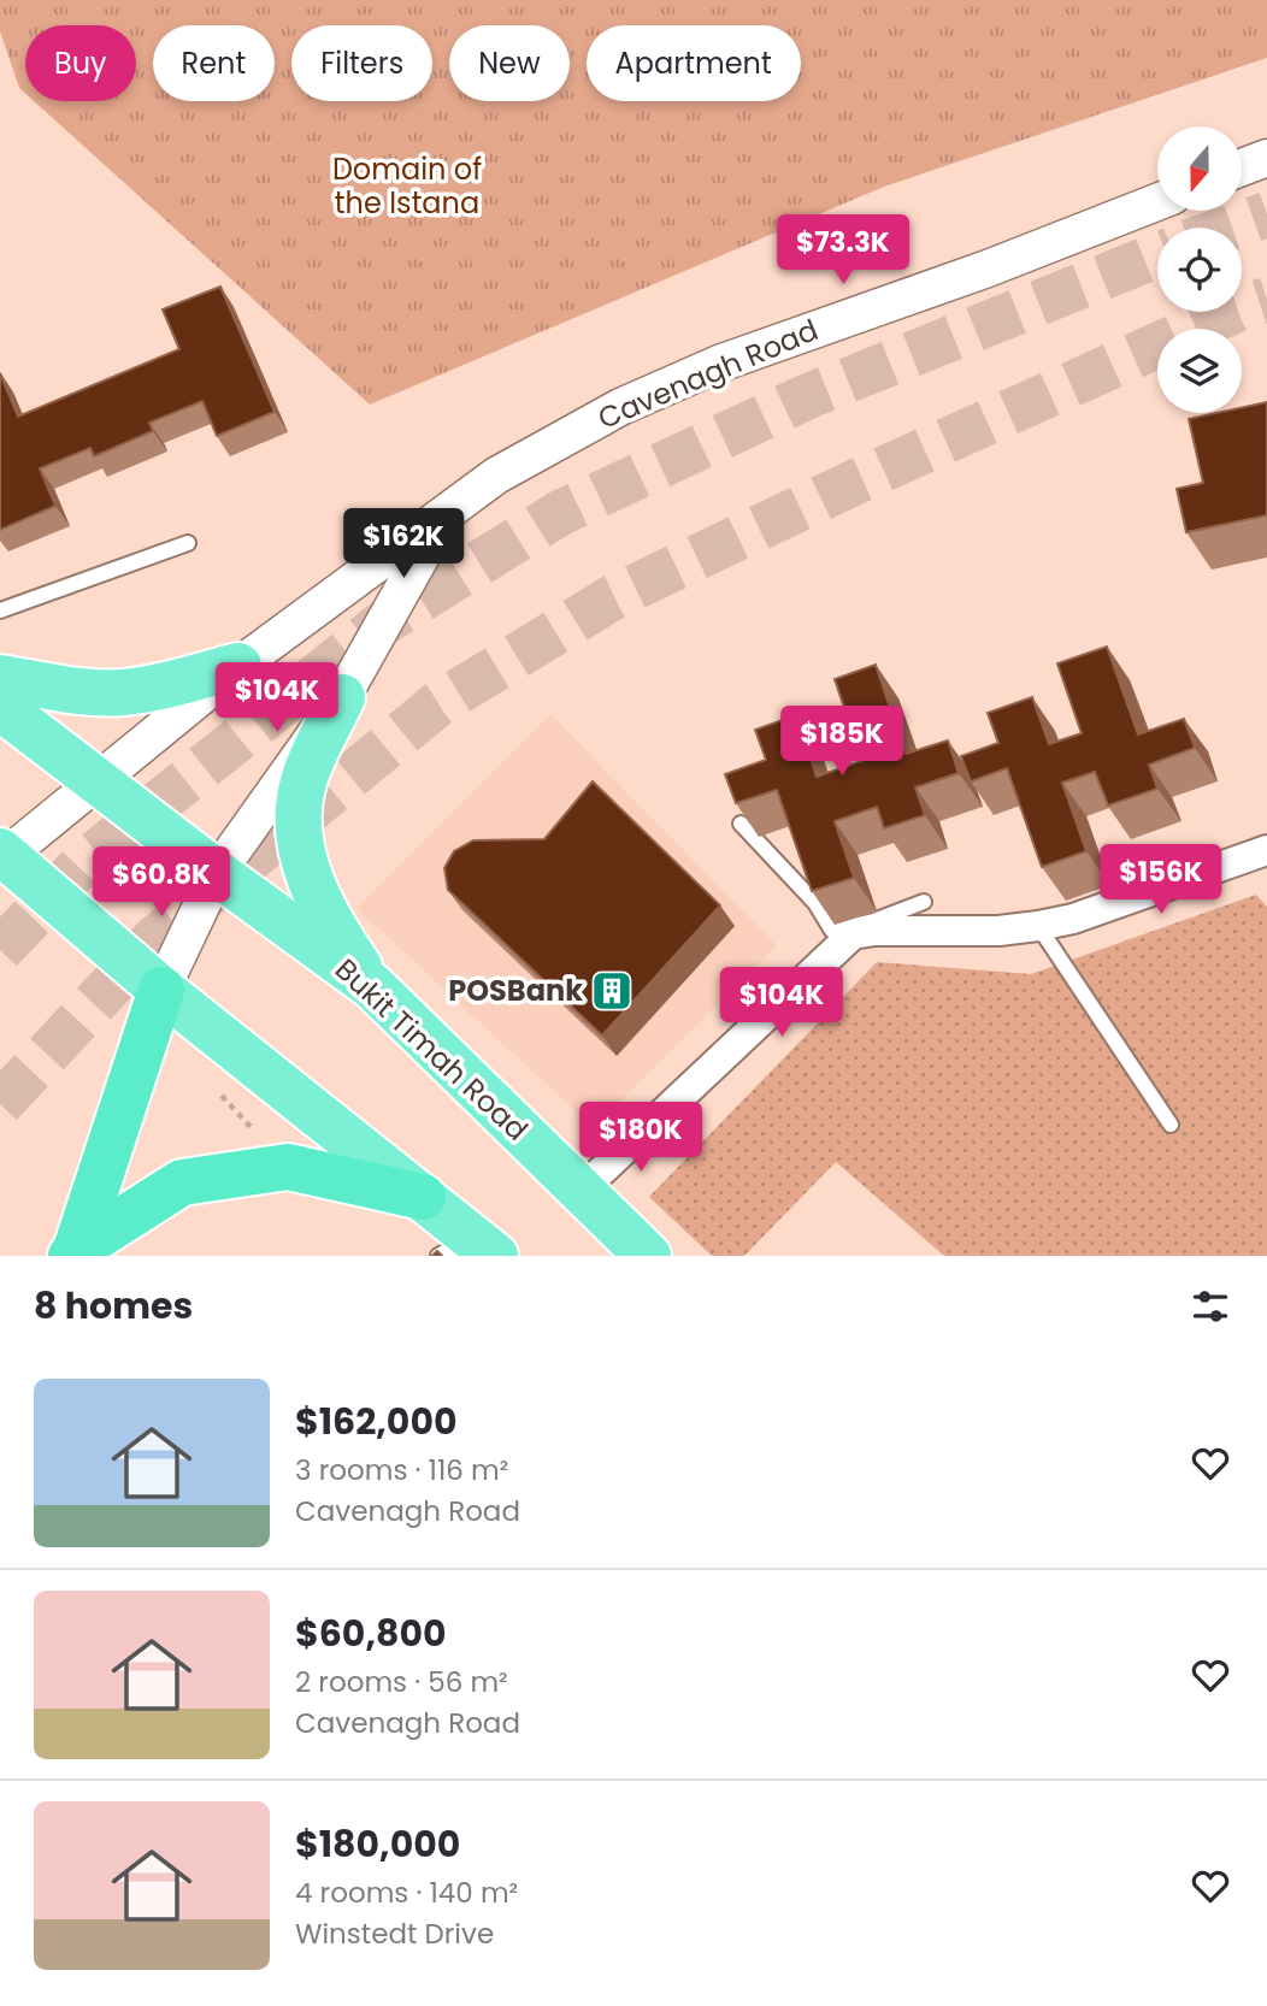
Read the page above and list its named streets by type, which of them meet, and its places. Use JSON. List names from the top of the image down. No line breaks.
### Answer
{"streets":{"highway":["Bukit Timah Road"],"street":["Cavenagh Road"]},"crossings":[["Cavenagh Road","Bukit Timah Road"]],"parks":["Domain of the Istana"],"places":{"building":["POSBank"]},"north":"bottom","page":{"chip":["Buy","Rent","Filters","New","Apartment"],"price":["$73.3K","$162K","$104K","$185K","$156K","$60.8K","$104K","$180K"],"heading":"8 homes","list":[{"name":"$162,000","note":"3 rooms · 116 m² · Cavenagh Road"},{"name":"$60,800","note":"2 rooms · 56 m² · Cavenagh Road"},{"name":"$180,000","note":"4 rooms · 140 m² · Winstedt Drive"}]}}
